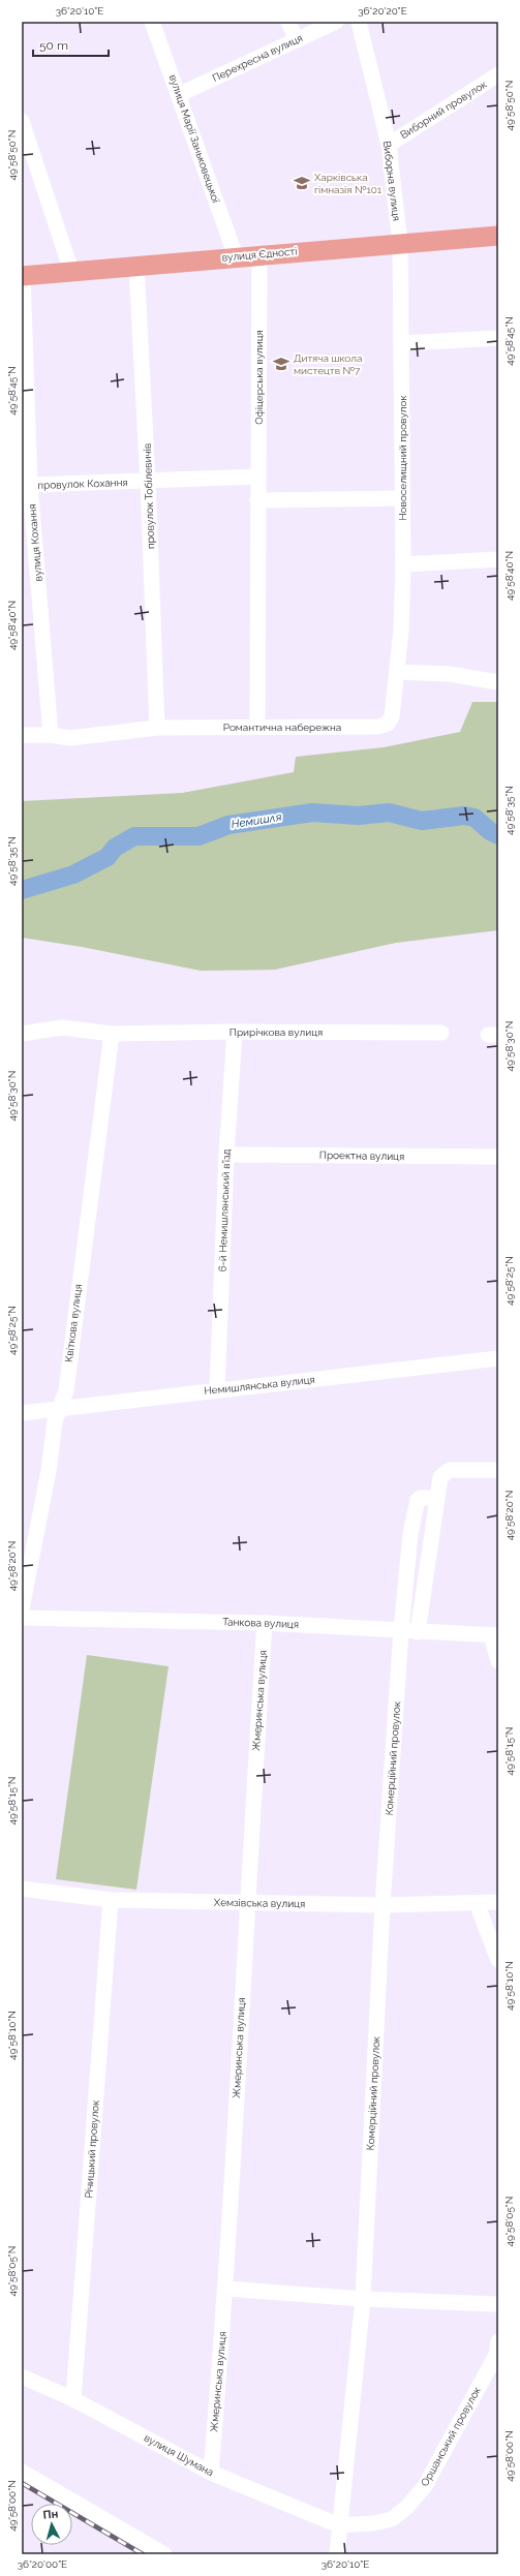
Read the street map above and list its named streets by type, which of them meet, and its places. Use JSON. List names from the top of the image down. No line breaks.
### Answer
{"streets":{"main road":["вулиця Єдності"],"street":["Перехресна вулиця","Виборний провулок","вулиця Марії Заньковецької","Виборна вулиця","Офіцерська вулиця","Новоселищний провулок","провулок Кохання","провулок Тобілевичів","вулиця Кохання","Романтична набережна","Прирічкова вулиця","Проектна вулиця","6-й Немишлянський в’їзд","Квіткова вулиця","Немишлянська вулиця","Танкова вулиця","Жмеринська вулиця","Комерційний провулок","Хемзівська вулиця","Річицький провулок","Оршанський провулок","вулиця Шумана"]},"crossings":[["Перехресна вулиця","вулиця Марії Заньковецької"],["Виборний провулок","Виборна вулиця"],["вулиця Марії Заньковецької","вулиця Єдності"],["Виборна вулиця","вулиця Єдності"],["Виборна вулиця","Новоселищний провулок"],["вулиця Єдності","Офіцерська вулиця"],["вулиця Єдності","Новоселищний провулок"],["вулиця Єдності","провулок Тобілевичів"],["вулиця Єдності","вулиця Кохання"],["Офіцерська вулиця","провулок Кохання"],["Офіцерська вулиця","Романтична набережна"],["Новоселищний провулок","Романтична набережна"],["провулок Кохання","провулок Тобілевичів"],["провулок Кохання","вулиця Кохання"],["провулок Тобілевичів","Романтична набережна"],["вулиця Кохання","Романтична набережна"],["Прирічкова вулиця","6-й Немишлянський в’їзд"],["Прирічкова вулиця","Квіткова вулиця"],["Проектна вулиця","6-й Немишлянський в’їзд"],["6-й Немишлянський в’їзд","Немишлянська вулиця"],["Квіткова вулиця","Немишлянська вулиця"],["Танкова вулиця","Жмеринська вулиця"],["Танкова вулиця","Комерційний провулок"],["Жмеринська вулиця","Хемзівська вулиця"],["Жмеринська вулиця","вулиця Шумана"],["Комерційний провулок","Хемзівська вулиця"],["Комерційний провулок","Оршанський провулок"],["Комерційний провулок","вулиця Шумана"],["Хемзівська вулиця","Річицький провулок"],["Річицький провулок","вулиця Шумана"],["Оршанський провулок","вулиця Шумана"]],"water":["Немишля"],"places":{"school or university":["Харківська гімназія №101","Дитяча школа мистецтв №7"]},"scale_bar":"50 m","north":"top","coordinates":["36°20'10\"E","36°20'20\"E","49°58'50\"N","49°58'45\"N","49°58'40\"N","49°58'35\"N","49°58'30\"N","49°58'25\"N","49°58'20\"N","49°58'15\"N","49°58'10\"N","49°58'05\"N","49°58'00\"N","36°20'00\"E"]}
